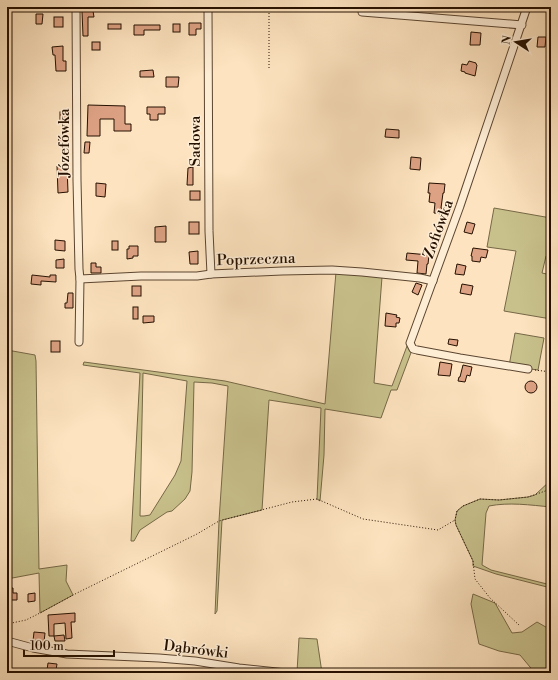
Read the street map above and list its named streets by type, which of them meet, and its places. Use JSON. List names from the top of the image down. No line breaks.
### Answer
{"streets":{"street":["Sadowa","Józefówka","Zofiówka","Poprzeczna","Dąbrówki"]},"crossings":[["Sadowa","Poprzeczna"],["Józefówka","Poprzeczna"],["Zofiówka","Poprzeczna"]],"scale_bar":"100 m","north":"left"}
